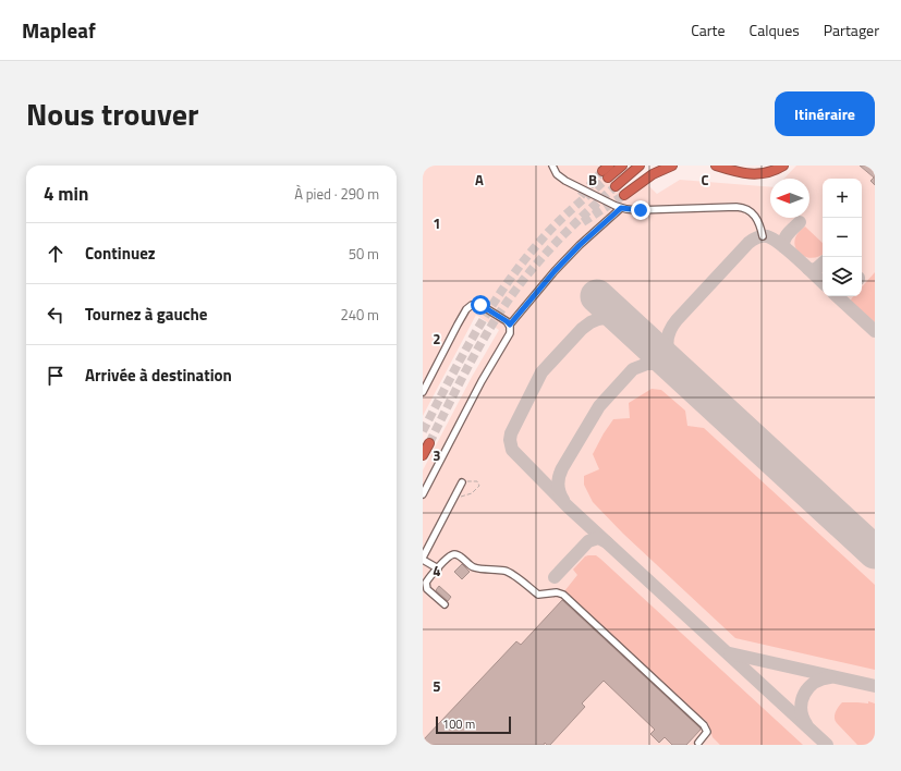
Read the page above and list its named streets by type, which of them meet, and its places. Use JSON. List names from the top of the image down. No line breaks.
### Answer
{"scale_bar":"100 m","north":"left","page":{"header":"Mapleaf","nav":["Carte","Calques","Partager"],"title":"Nous trouver","buttons":"Itinéraire","heading":["4 min","À pied · 290 m"],"map_buttons":["+","−"],"list":[["Continuez","50 m"],["Tournez à gauche","240 m"],"Arrivée à destination"],"scale":"100 m"},"grid":{"columns":["A","B","C"],"rows":["1","2","3","4","5"]}}
